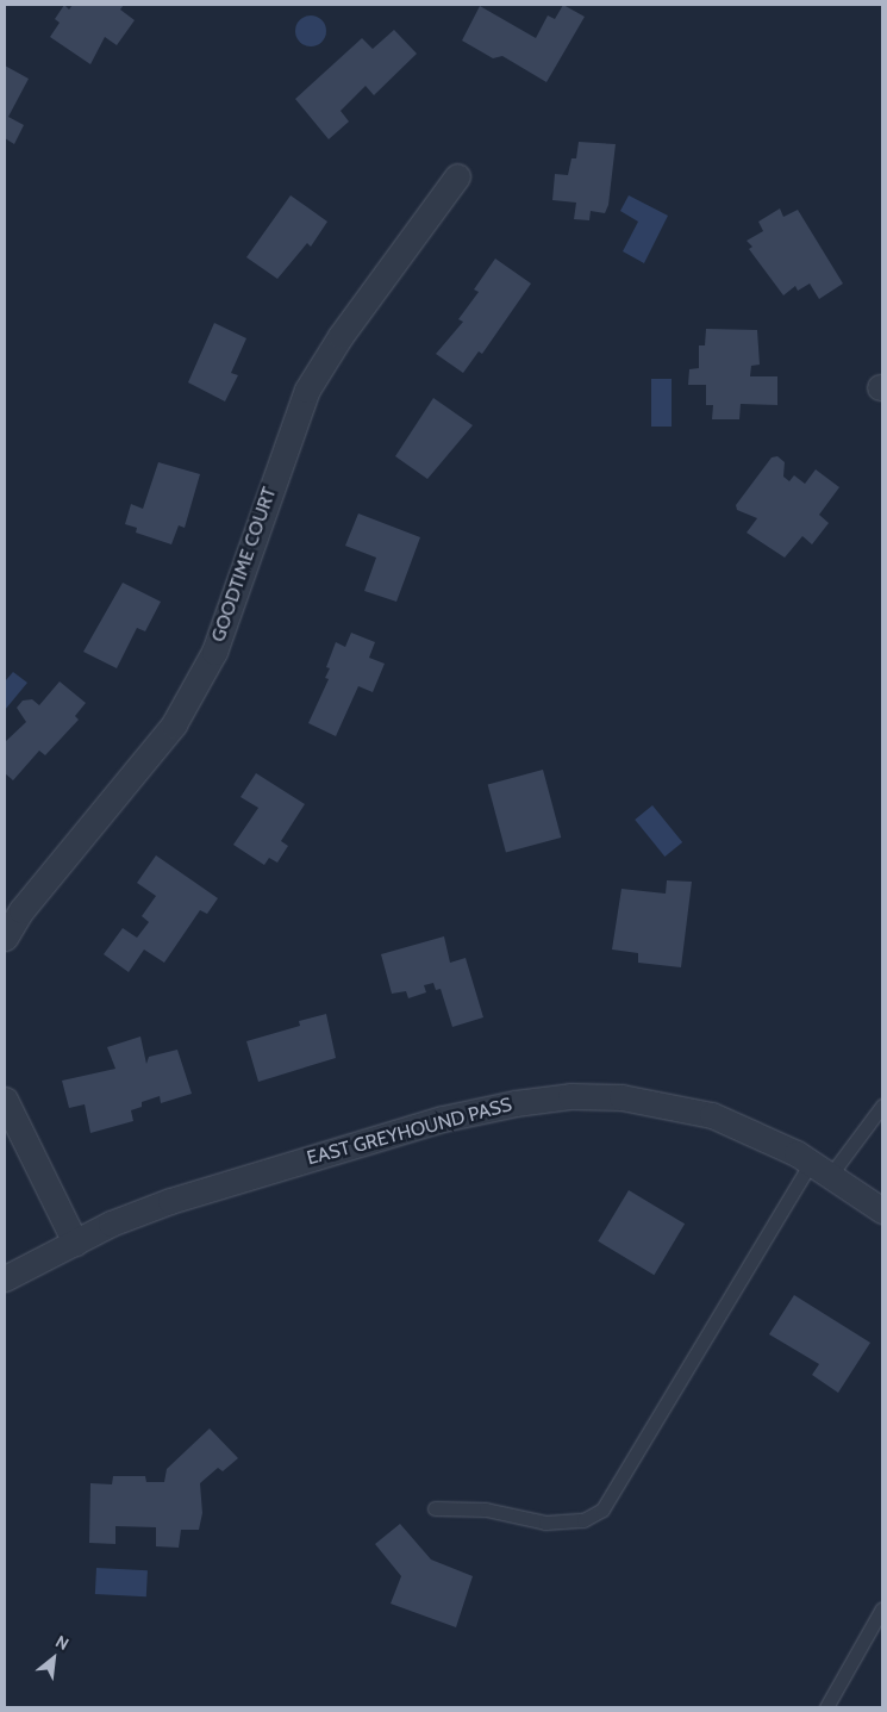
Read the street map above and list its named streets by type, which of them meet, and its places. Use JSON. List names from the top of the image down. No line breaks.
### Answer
{"streets":{"street":["GOODTIME COURT","EAST GREYHOUND PASS"]},"north":"top right"}
